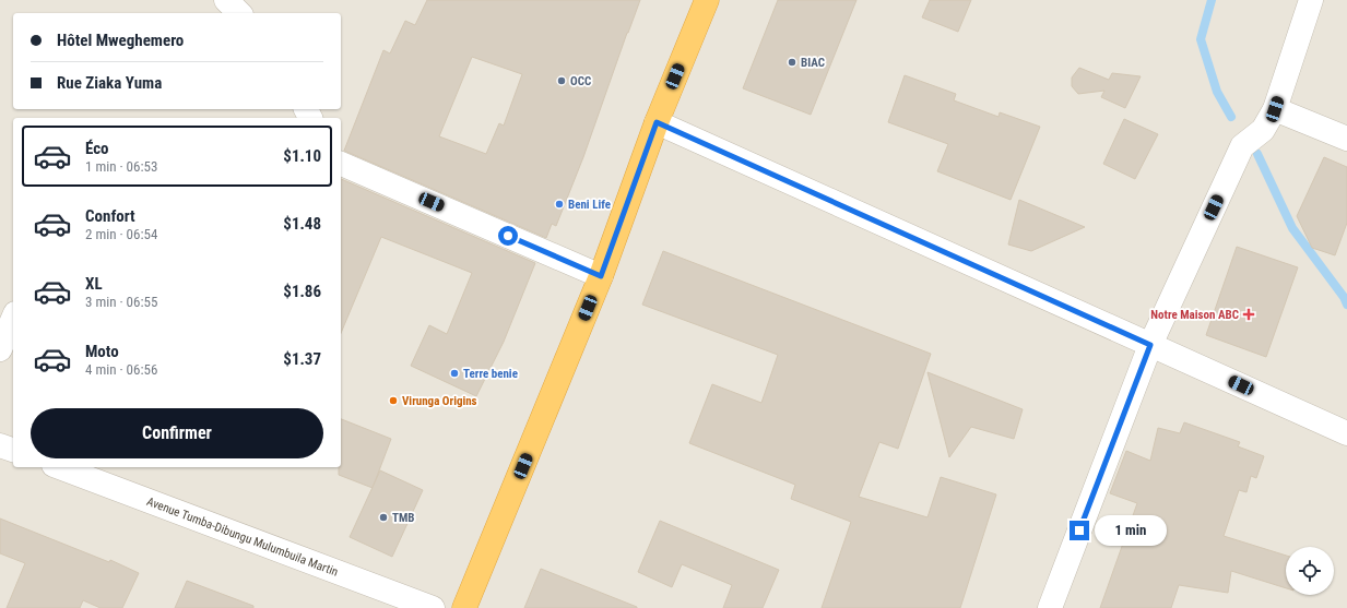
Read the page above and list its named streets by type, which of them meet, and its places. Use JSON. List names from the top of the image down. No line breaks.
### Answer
{"streets":{"street":["Avenue Tumba-Dibungu Mulumbuila Martin"]},"places":{"other":["BIAC","OCC","Beni Life","Terre benie","Virunga Origins","TMB"],"health":["Notre Maison ABC"]},"page":{"banner":["Hôtel Mweghemero","Rue Ziaka Yuma"],"list":[{"name":"Éco","note":"1 min · 06:53","value":"$1.10"},{"name":"Confort","note":"2 min · 06:54","value":"$1.48"},{"name":"XL","note":"3 min · 06:55","value":"$1.86"},{"name":"Moto","note":"4 min · 06:56","value":"$1.37"}],"buttons":"Confirmer","bubble":"1 min"}}
